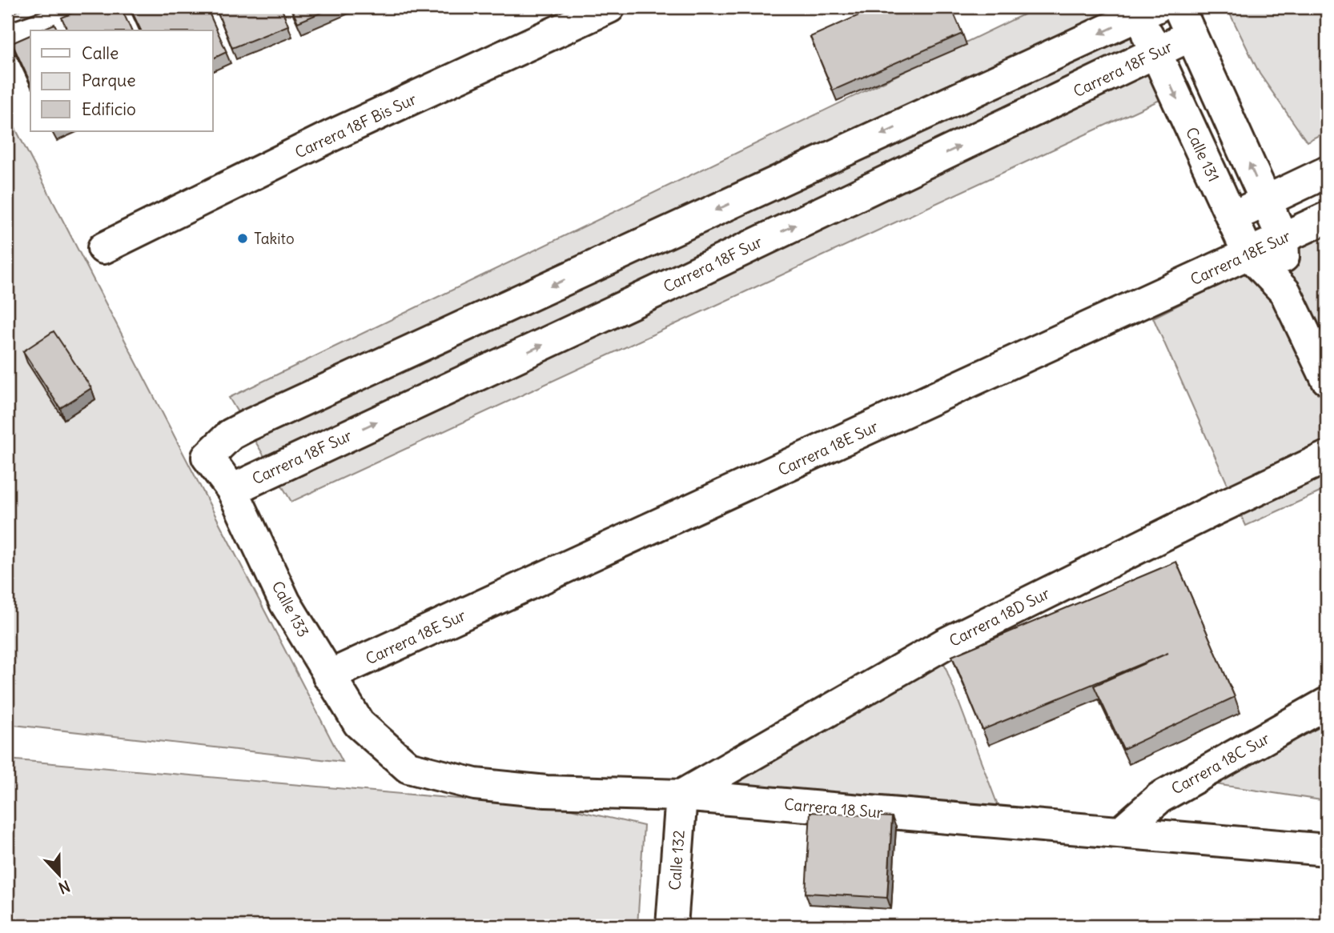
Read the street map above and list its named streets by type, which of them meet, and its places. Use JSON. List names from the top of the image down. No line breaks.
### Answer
{"streets":{"street":["Carrera 18F Sur","Carrera 18F Bis Sur","Calle 131","Carrera 18E Sur","Calle 133","Carrera 18D Sur","Carrera 18C Sur","Carrera 18 Sur","Calle 132"]},"crossings":[["Carrera 18F Sur","Calle 131"],["Carrera 18F Sur","Calle 133"],["Calle 131","Carrera 18E Sur"],["Calle 131","Calle 133"],["Carrera 18E Sur","Calle 133"],["Calle 133","Carrera 18 Sur"],["Carrera 18D Sur","Carrera 18 Sur"],["Carrera 18D Sur","Calle 132"],["Carrera 18C Sur","Carrera 18 Sur"],["Carrera 18 Sur","Calle 132"]],"one_way":["Carrera 18F Sur","Calle 133"],"places":["Takito"],"legend":["Calle","Parque","Edificio"],"north":"bottom"}
